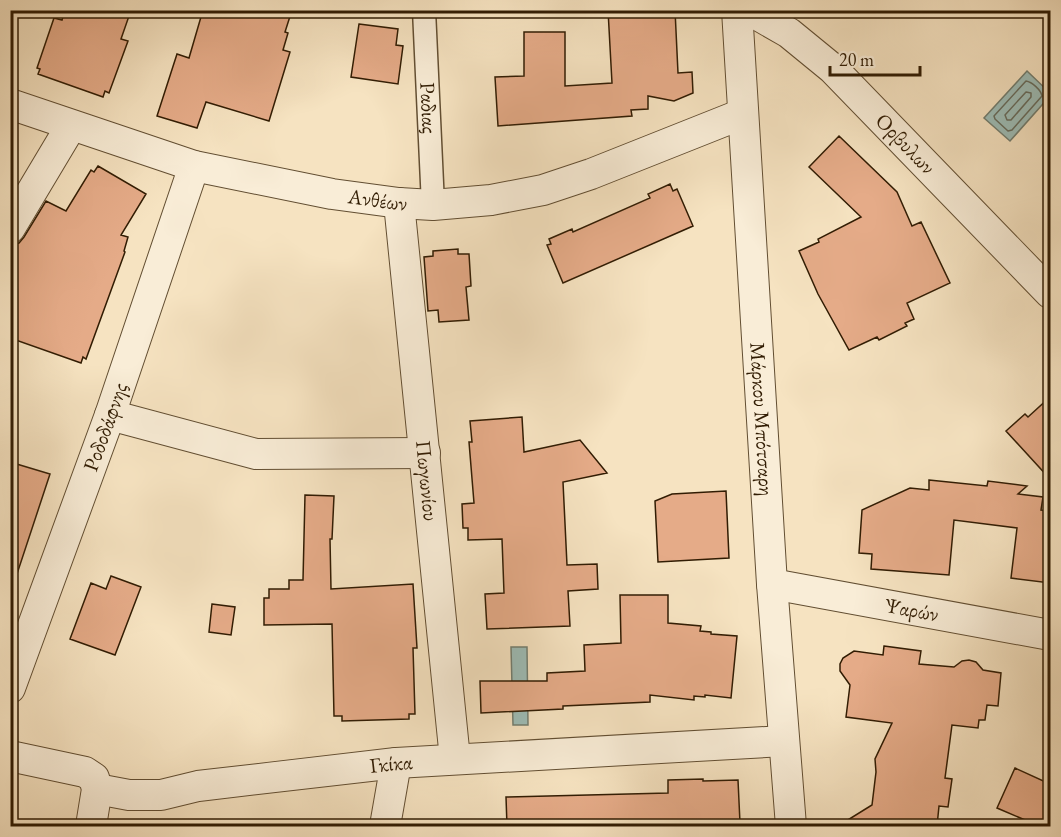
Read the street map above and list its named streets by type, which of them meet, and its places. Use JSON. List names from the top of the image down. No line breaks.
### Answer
{"streets":{"street":["Ραδιας","Ορβυλων","Ανθέων","Μάρκου Μπότσαρη","Ροδοδάφνης","Πωγωνίου","Ψαρών","Γκίκα"]},"crossings":[["Ραδιας","Ανθέων"],["Ανθέων","Μάρκου Μπότσαρη"],["Ανθέων","Ροδοδάφνης"],["Ανθέων","Πωγωνίου"],["Μάρκου Μπότσαρη","Ψαρών"],["Μάρκου Μπότσαρη","Γκίκα"],["Πωγωνίου","Γκίκα"]],"scale_bar":"20 m"}
